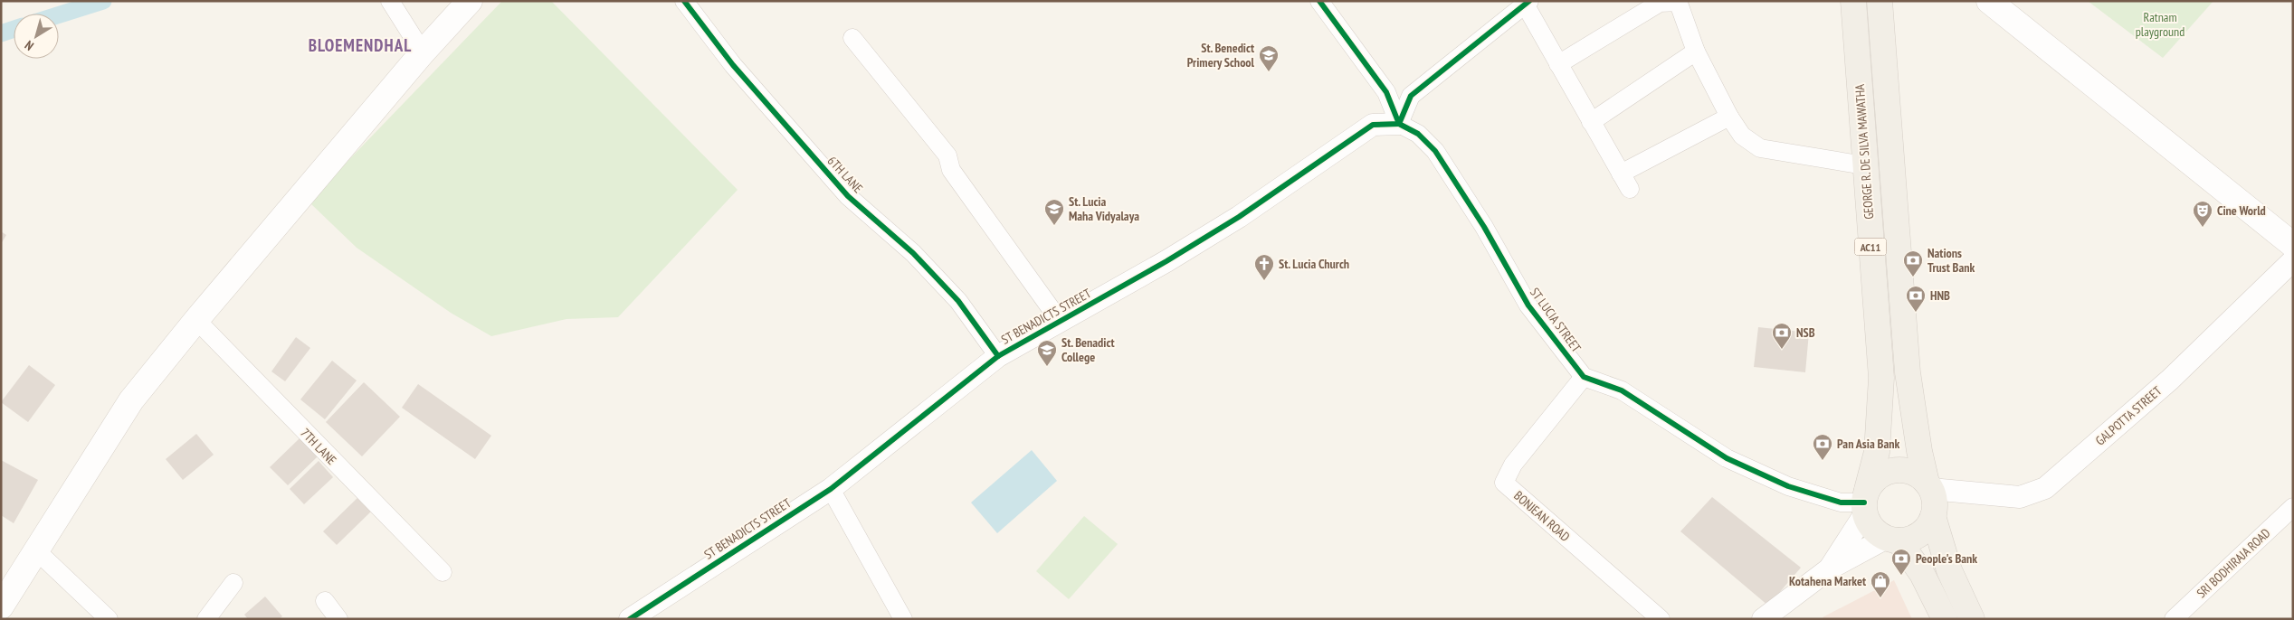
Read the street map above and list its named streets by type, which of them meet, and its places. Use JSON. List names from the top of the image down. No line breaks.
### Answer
{"streets":{"main road":["GEORGE R. DE SILVA MAWATHA","AC11"],"street":["6TH LANE","ST BENADICTS STREET","ST LUCIA STREET","GALPOTTA STREET","7TH LANE","BONJEAN ROAD","SRI BODHIRAJA ROAD"]},"crossings":[["GEORGE R. DE SILVA MAWATHA","AC11"],["GEORGE R. DE SILVA MAWATHA","GALPOTTA STREET"],["6TH LANE","ST BENADICTS STREET"],["AC11","GALPOTTA STREET"],["ST BENADICTS STREET","ST LUCIA STREET"],["ST LUCIA STREET","BONJEAN ROAD"]],"districts":["BLOEMENDHAL"],"parks":["Ratnam playground"],"places":{"school or university":["St. Benedict Primery School","St. Lucia Maha Vidyalaya","St. Benadict College"],"theatre":["Cine World"],"bank":["Nations Trust Bank","HNB","NSB","Pan Asia Bank","People's Bank"],"church":["St. Lucia Church"],"shop":["Kotahena Market"]},"north":"bottom left"}
